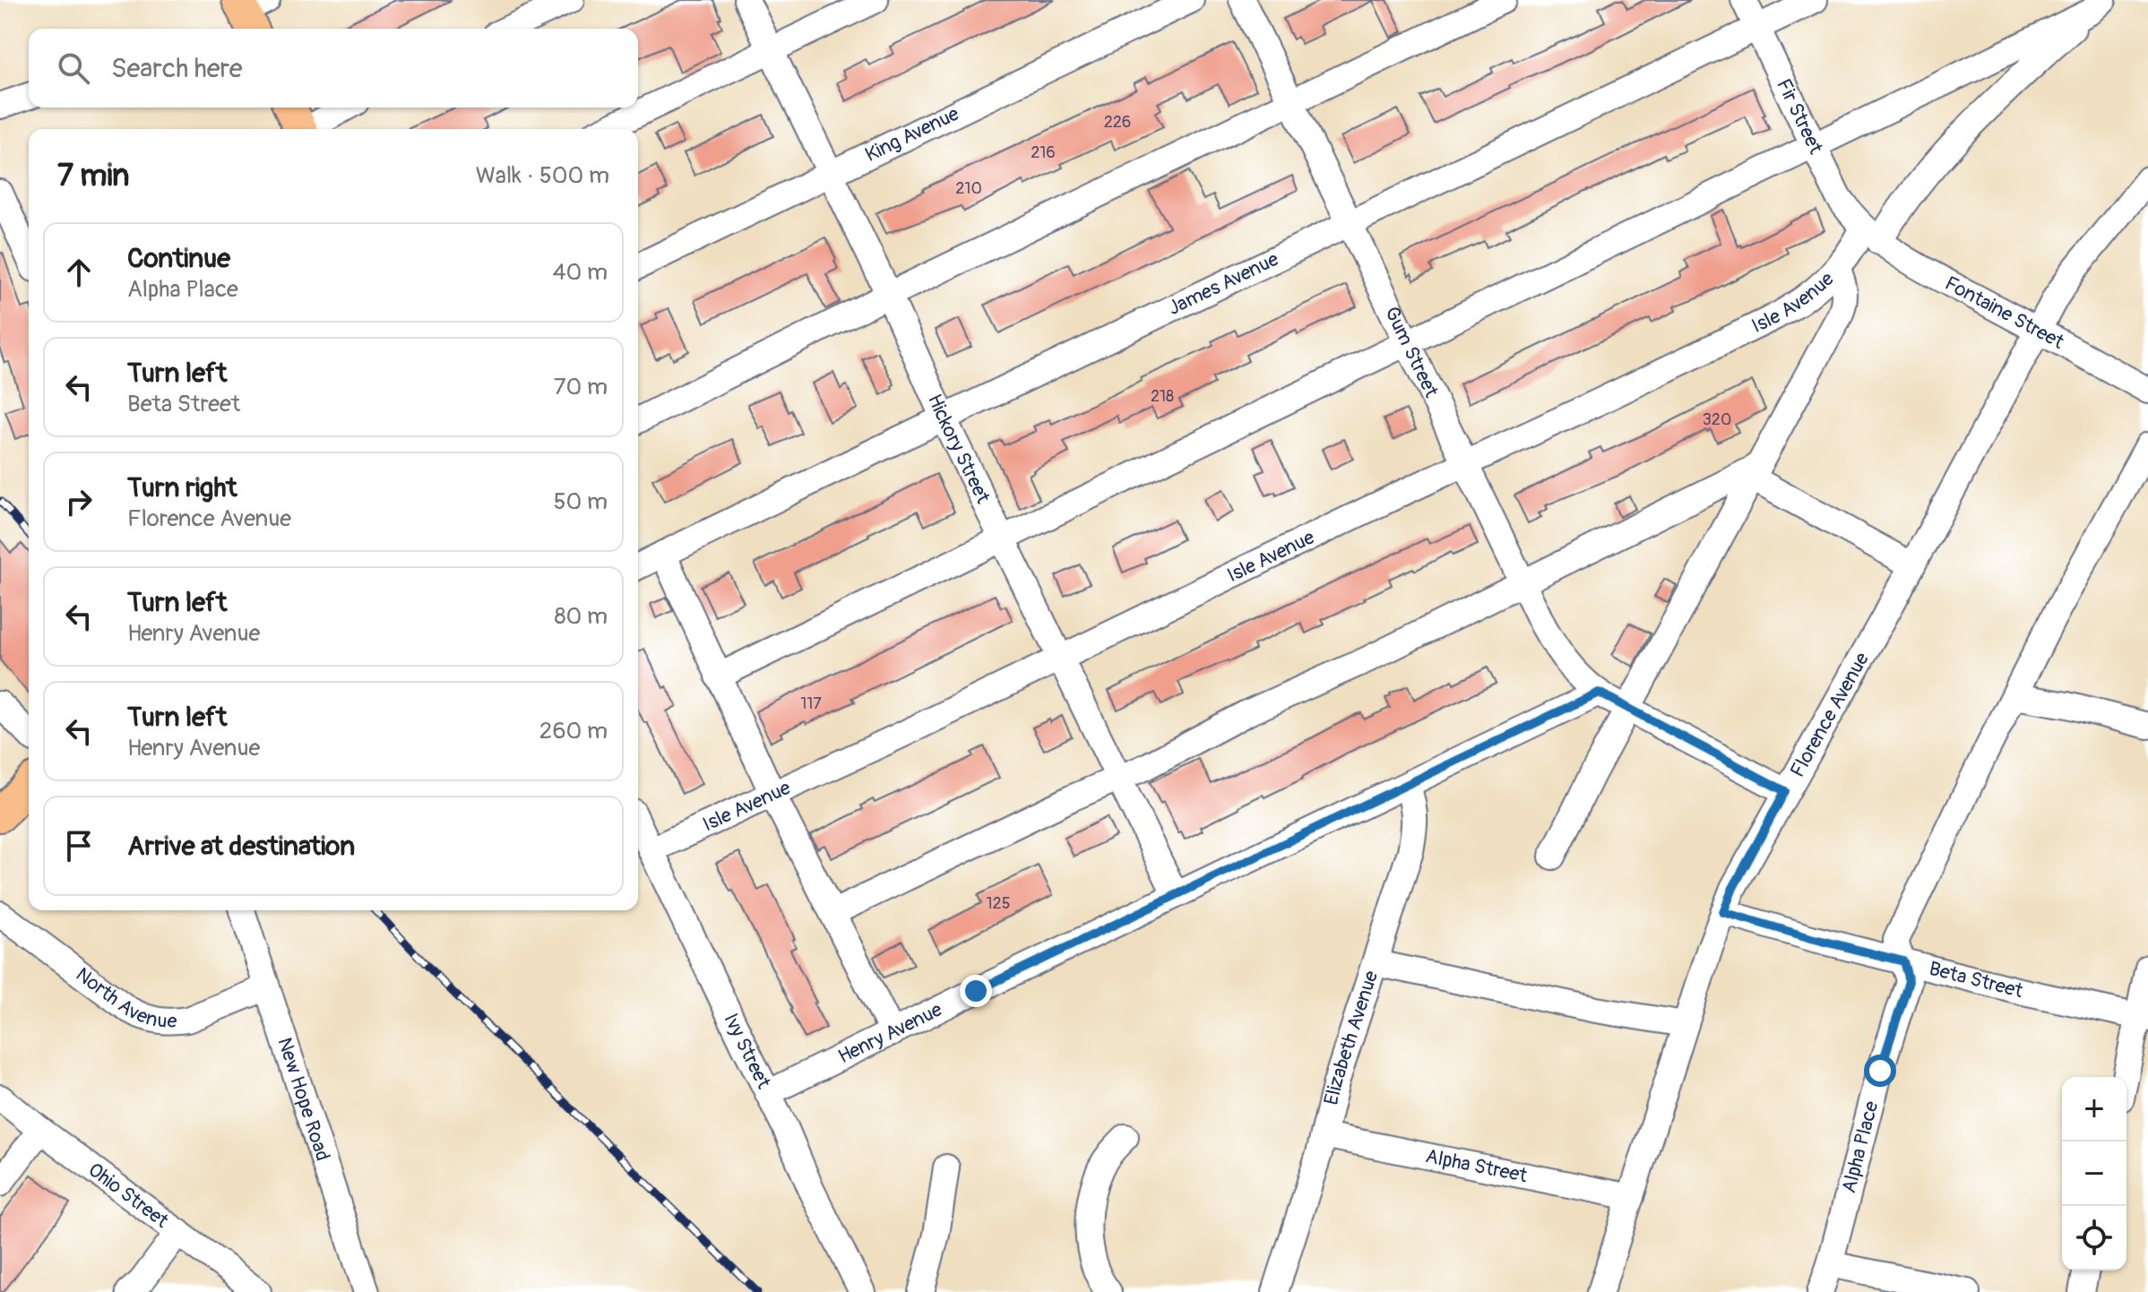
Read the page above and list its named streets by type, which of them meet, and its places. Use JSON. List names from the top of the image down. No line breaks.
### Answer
{"streets":{"street":["Fir Street","King Avenue","James Avenue","Isle Avenue","Fontaine Street","Gum Street","Hickory Street","Florence Avenue","Beta Street","North Avenue","Henry Avenue","Elizabeth Avenue","Ivy Street","New Hope Road","Alpha Place","Alpha Street","Ohio Street"]},"crossings":[["Fir Street","James Avenue"],["Fir Street","Isle Avenue"],["Fir Street","Fontaine Street"],["King Avenue","Hickory Street"],["James Avenue","Gum Street"],["James Avenue","Hickory Street"],["Isle Avenue","Fontaine Street"],["Isle Avenue","Gum Street"],["Isle Avenue","Hickory Street"],["Isle Avenue","Ivy Street"],["Fontaine Street","Florence Avenue"],["Gum Street","Henry Avenue"],["Hickory Street","Henry Avenue"],["Florence Avenue","Beta Street"],["Florence Avenue","Alpha Street"],["Beta Street","Alpha Place"],["North Avenue","New Hope Road"],["Henry Avenue","Elizabeth Avenue"],["Henry Avenue","Ivy Street"],["Elizabeth Avenue","Alpha Street"]],"house_numbers":["226","216","210","218","320","117","125"],"page":{"search":"Search here","heading":["7 min","Walk · 500 m"],"list":[["Continue","Alpha Place","40 m"],["Turn left","Beta Street","70 m"],["Turn right","Florence Avenue","50 m"],["Turn left","Henry Avenue","80 m"],["Turn left","Henry Avenue","260 m"],"Arrive at destination"],"map_buttons":["+","−"]}}
